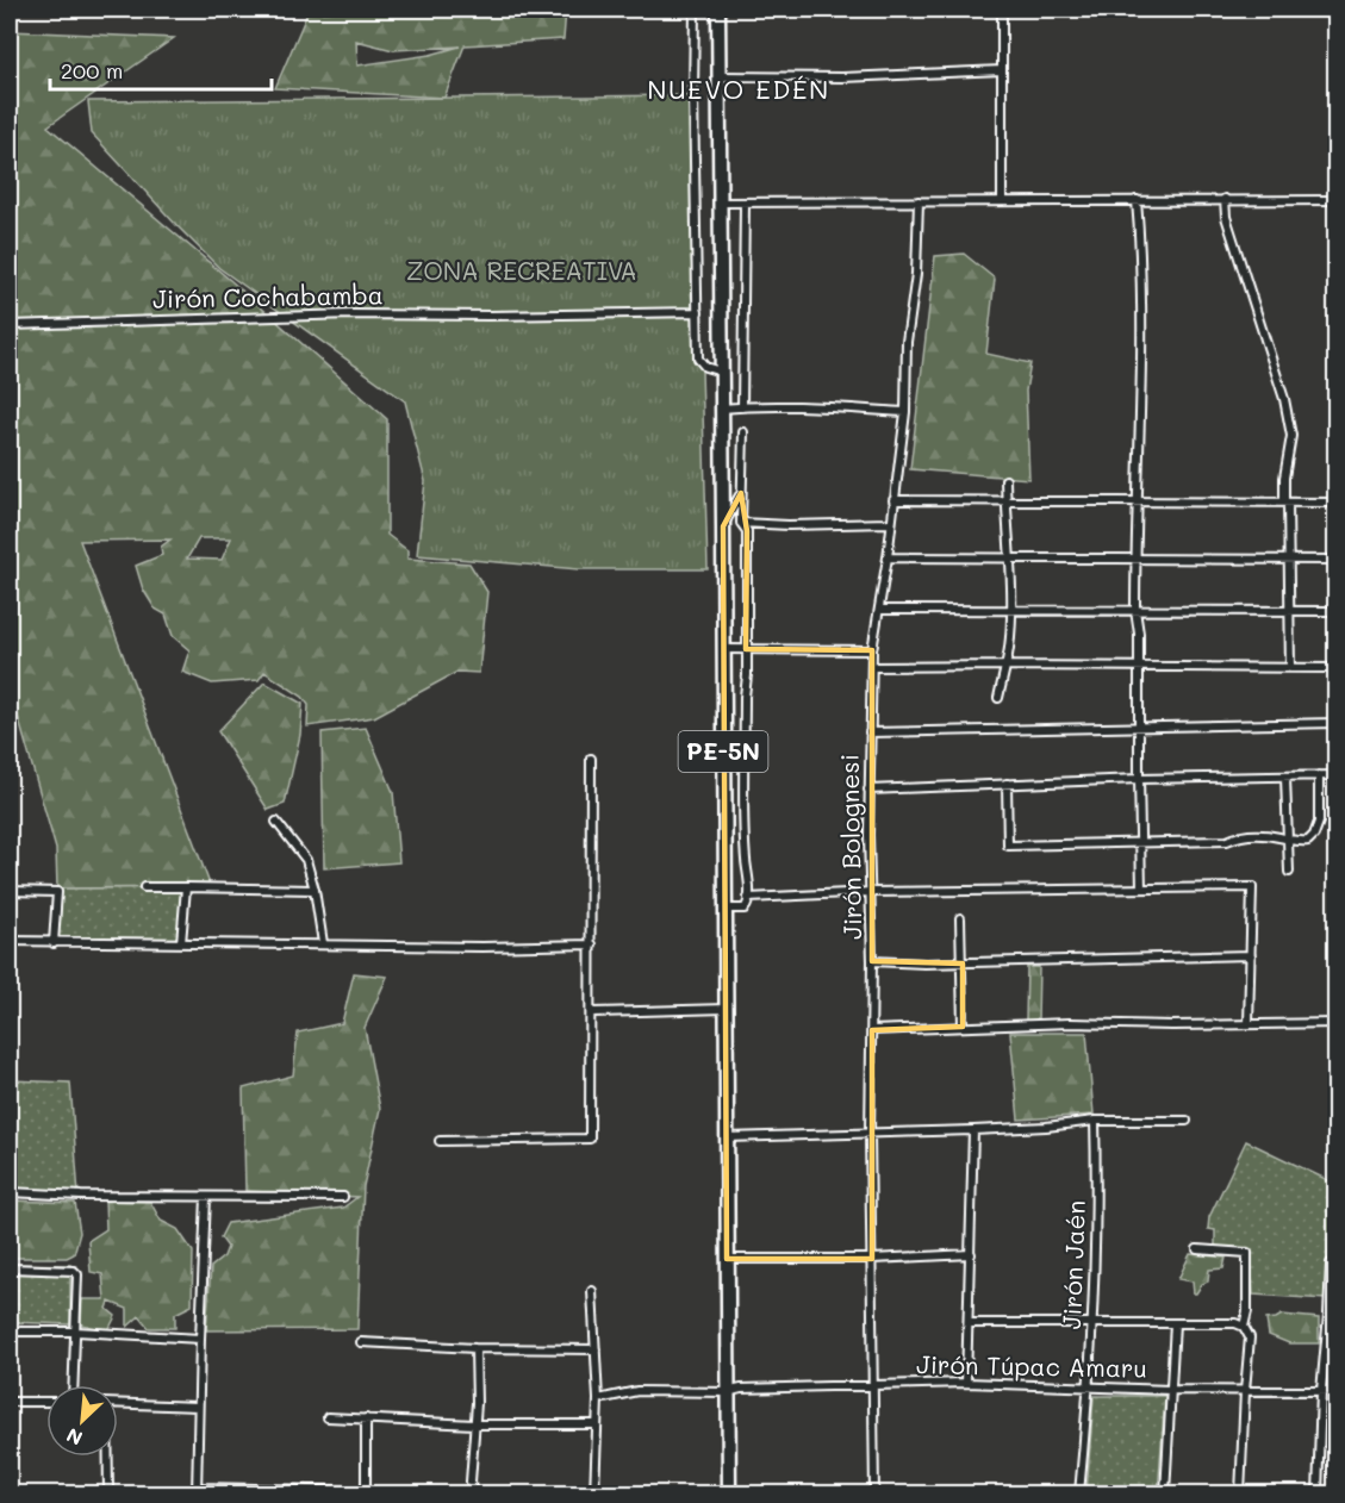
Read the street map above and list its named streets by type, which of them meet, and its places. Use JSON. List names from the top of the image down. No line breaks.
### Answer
{"streets":{"highway":["PE-5N"],"street":["Jirón Cochabamba","Jirón Bolognesi","Jirón Jaén","Jirón Túpac Amaru"]},"crossings":[["PE-5N","Jirón Túpac Amaru"],["Jirón Bolognesi","Jirón Túpac Amaru"],["Jirón Jaén","Jirón Túpac Amaru"]],"districts":["NUEVO EDÉN"],"parks":["ZONA RECREATIVA"],"scale_bar":"200 m","north":"bottom left"}
